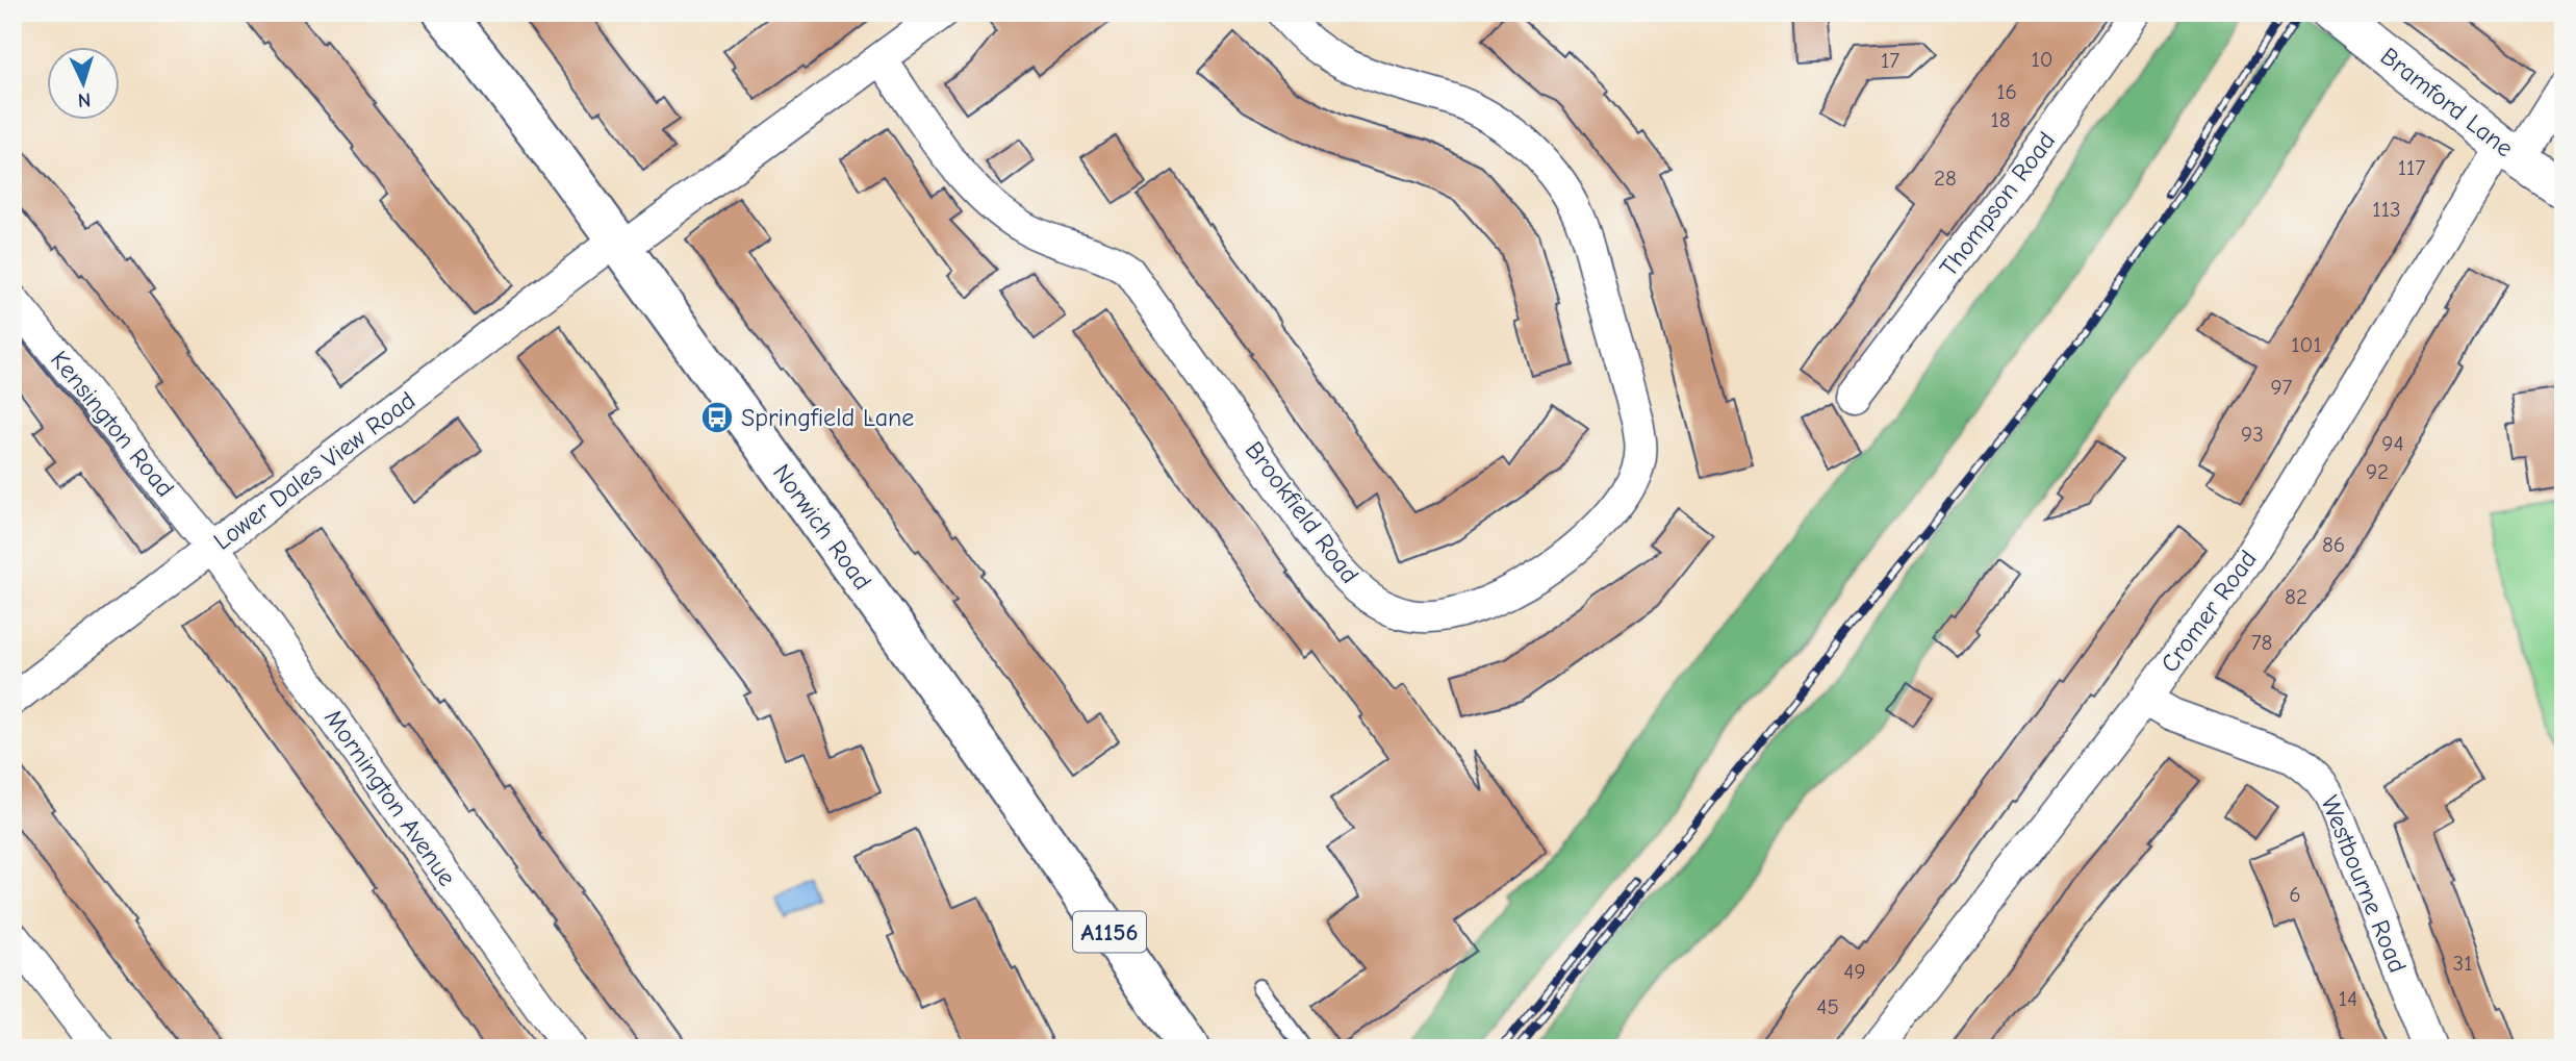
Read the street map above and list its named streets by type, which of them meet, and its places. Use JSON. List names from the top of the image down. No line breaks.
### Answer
{"streets":{"main road":["Norwich Road","A1156"],"street":["Bramford Lane","Thompson Road","Kensington Road","Lower Dales View Road","Brookfield Road","Cromer Road","Mornington Avenue","Westbourne Road"]},"crossings":[["Bramford Lane","Cromer Road"],["Kensington Road","Lower Dales View Road"],["Kensington Road","Mornington Avenue"],["Lower Dales View Road","Norwich Road"],["Lower Dales View Road","Mornington Avenue"],["Cromer Road","Westbourne Road"]],"places":{"bus stop":["Springfield Lane"]},"house_numbers":["10","17","16","18","117","28","113","101","97","93","94","92","86","82","78","6","31","49","14","45"],"north":"bottom"}
